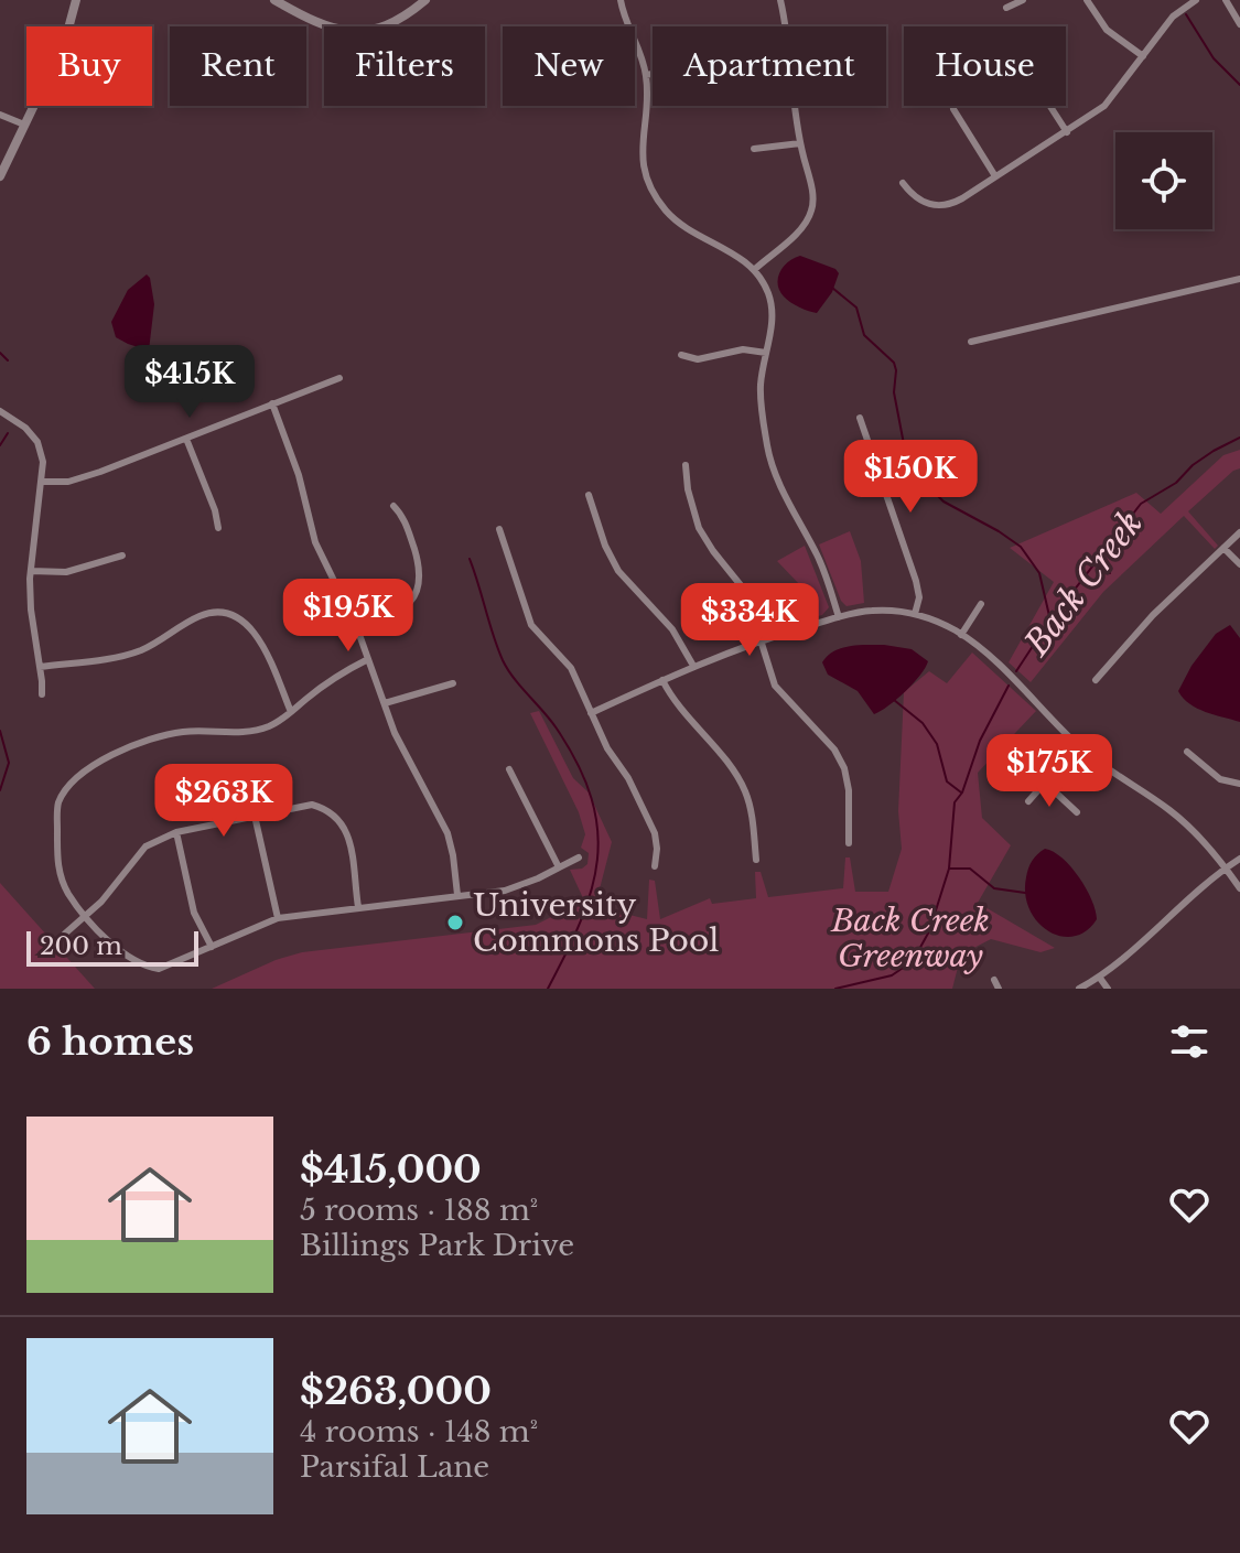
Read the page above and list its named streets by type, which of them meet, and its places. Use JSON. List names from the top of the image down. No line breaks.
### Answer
{"water":["Back Creek"],"parks":["Back Creek Greenway"],"places":["University Commons Pool"],"scale_bar":"200 m","page":{"chip":["Buy","Rent","Filters","New","Apartment","House"],"price":["$415K","$150K","$195K","$334K","$175K","$263K"],"scale":"200 m","heading":"6 homes","list":[{"name":"$415,000","note":"5 rooms · 188 m² · Billings Park Drive"},{"name":"$263,000","note":"4 rooms · 148 m² · Parsifal Lane"}]}}
